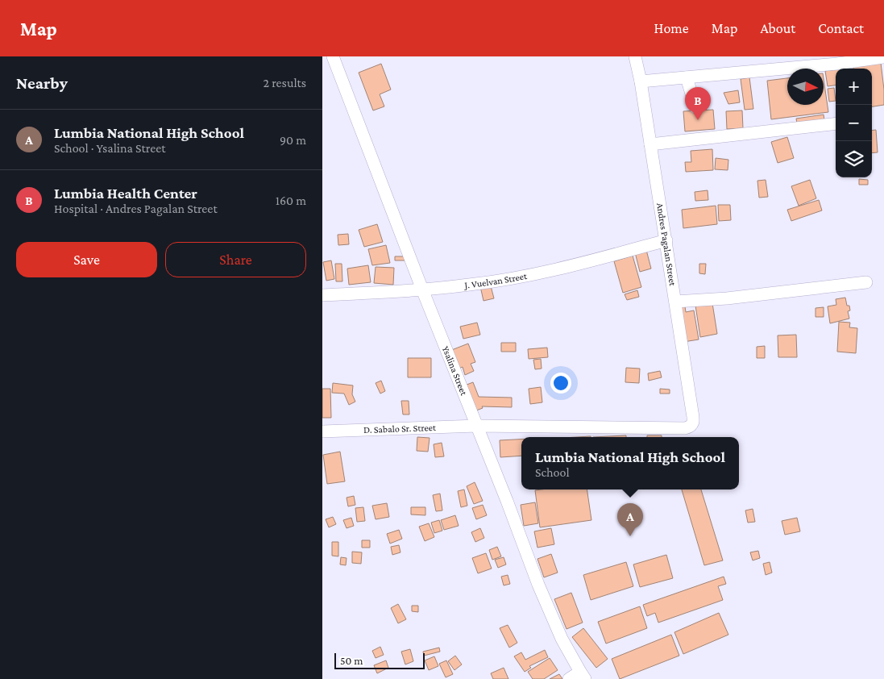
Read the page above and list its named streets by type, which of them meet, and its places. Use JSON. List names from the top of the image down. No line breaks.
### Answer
{"streets":{"street":["Andres Pagalan Street","J. Vuelvan Street","Ysalina Street","D. Sabalo Sr. Street"]},"crossings":[["Andres Pagalan Street","J. Vuelvan Street"],["Andres Pagalan Street","D. Sabalo Sr. Street"],["J. Vuelvan Street","Ysalina Street"],["Ysalina Street","D. Sabalo Sr. Street"]],"scale_bar":"50 m","north":"right","page":{"header":"Map","nav":["Home","Map","About","Contact"],"heading":["Nearby","2 results"],"map_buttons":["+","−"],"pins":["B","A"],"list":[{"mark":"A","name":"Lumbia National High School","note":"School · Ysalina Street","value":"90 m"},{"mark":"B","name":"Lumbia Health Center","note":"Hospital · Andres Pagalan Street","value":"160 m"}],"buttons":["Save","Share"],"popup":["Lumbia National High School","School"],"scale":"50 m"}}
